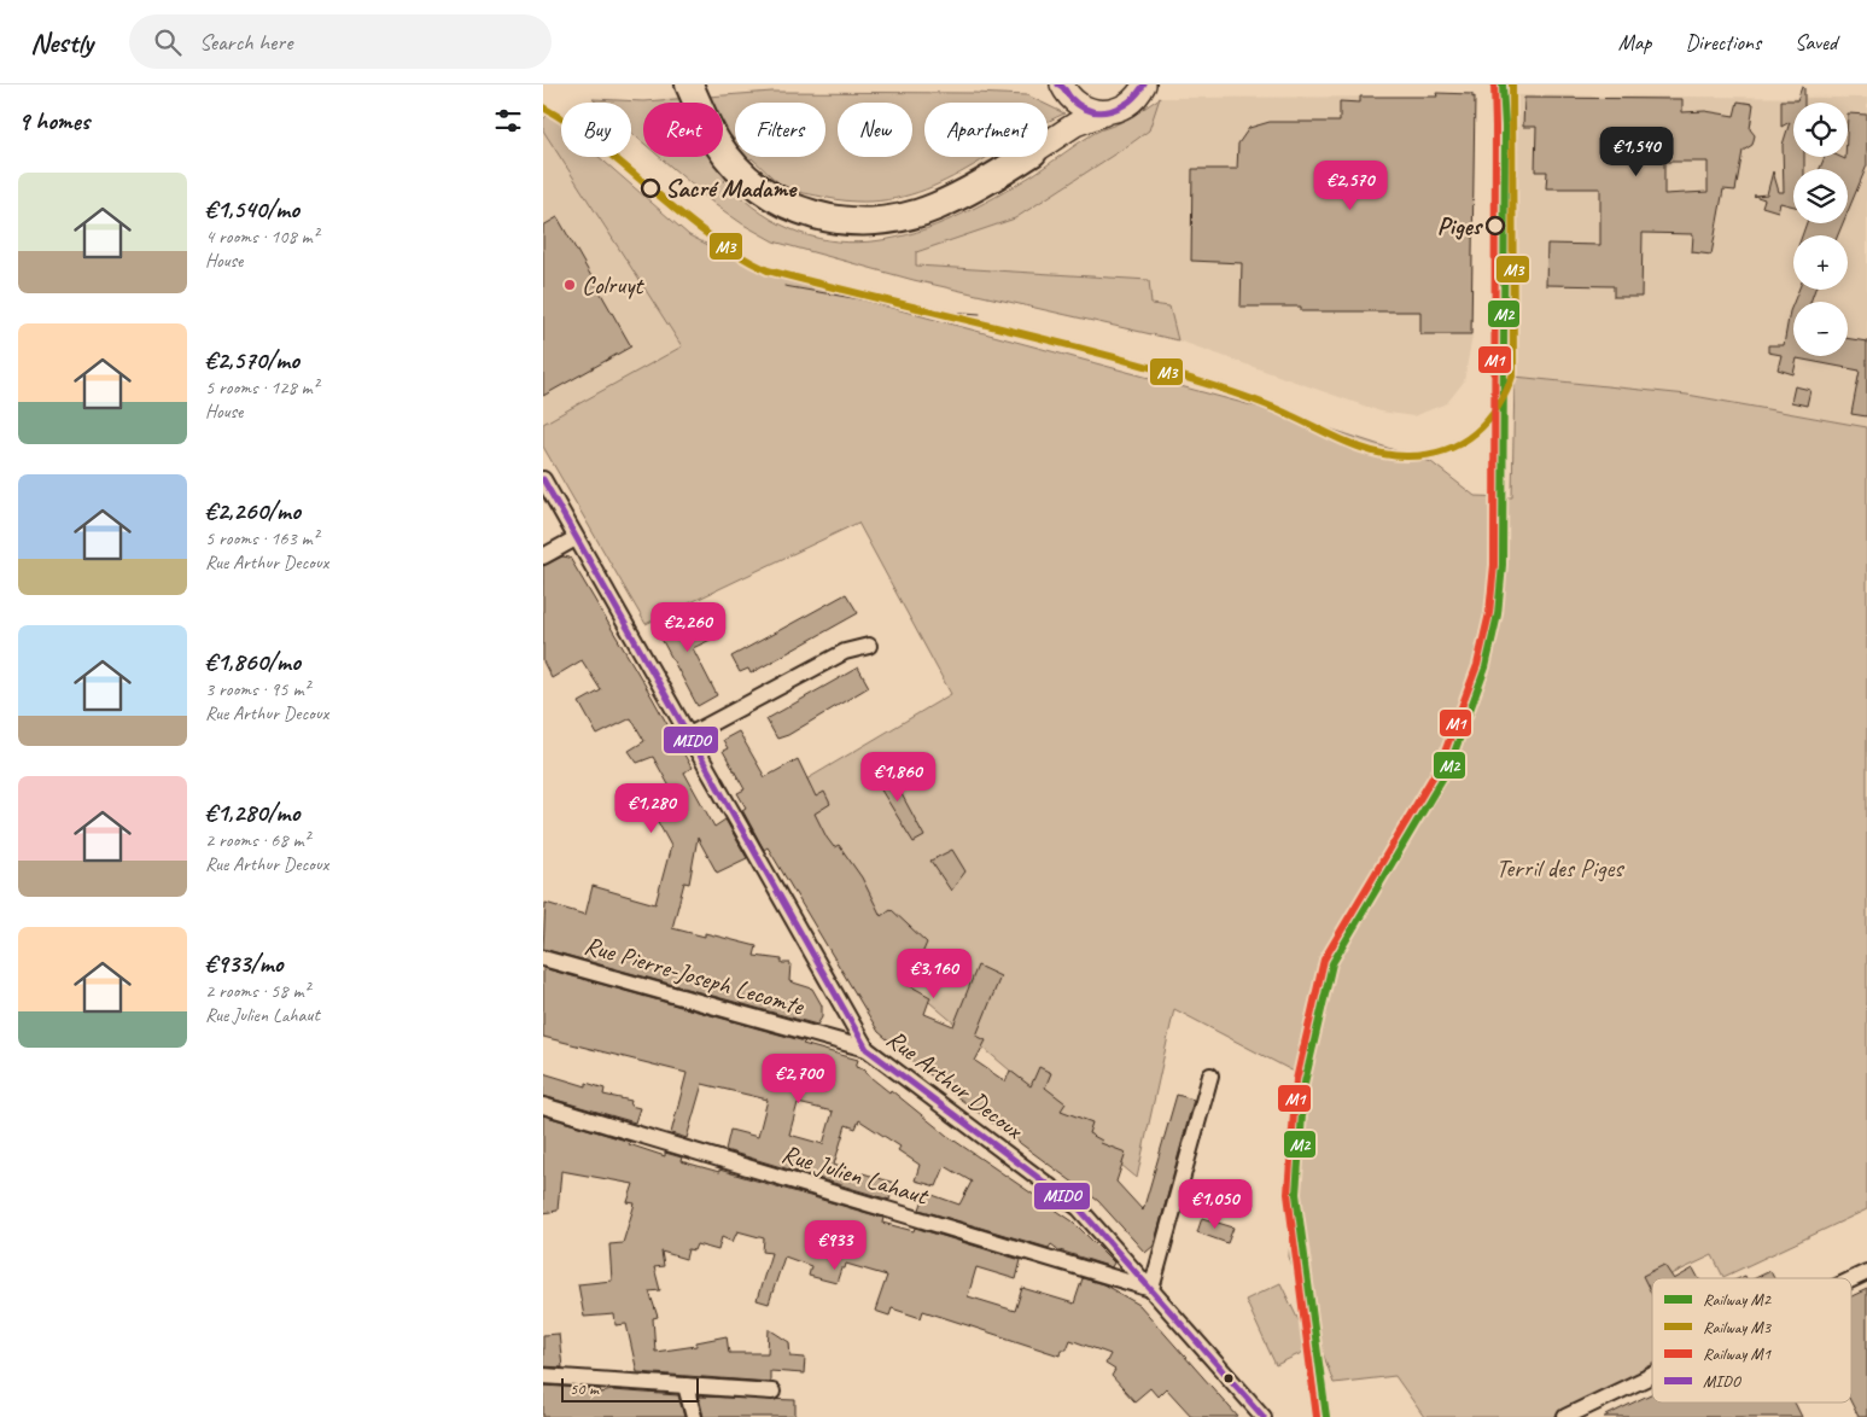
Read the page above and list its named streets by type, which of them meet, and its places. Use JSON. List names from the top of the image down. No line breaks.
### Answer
{"streets":{"street":["Rue Pierre-Joseph Lecomte","Rue Arthur Decoux","Rue Julien Lahaut"]},"crossings":[["Rue Pierre-Joseph Lecomte","Rue Arthur Decoux"],["Rue Arthur Decoux","Rue Julien Lahaut"]],"parks":["Terril des Piges"],"places":["Sacré Madame","Piges","Colruyt"],"lines":["rail line M2","rail line M3","rail line M1","transit line MIDO"],"legend":["Railway M2","Railway M3","Railway M1","MIDO"],"scale_bar":"50 m","page":{"header":"Nestly","search":"Search here","nav":["Map","Directions","Saved"],"heading":"9 homes","map_buttons":["+","−"],"chip":["Buy","Rent","Filters","New","Apartment"],"price":["€1,540","€2,570","€2,260","€1,860","€1,280","€3,160","€2,700","€1,050","€933"],"list":[{"name":"€1,540/mo","note":"4 rooms · 108 m² · House"},{"name":"€2,570/mo","note":"5 rooms · 128 m² · House"},{"name":"€2,260/mo","note":"5 rooms · 163 m² · Rue Arthur Decoux"},{"name":"€1,860/mo","note":"3 rooms · 95 m² · Rue Arthur Decoux"},{"name":"€1,280/mo","note":"2 rooms · 68 m² · Rue Arthur Decoux"},{"name":"€933/mo","note":"2 rooms · 58 m² · Rue Julien Lahaut"}],"scale":"50 m"}}
